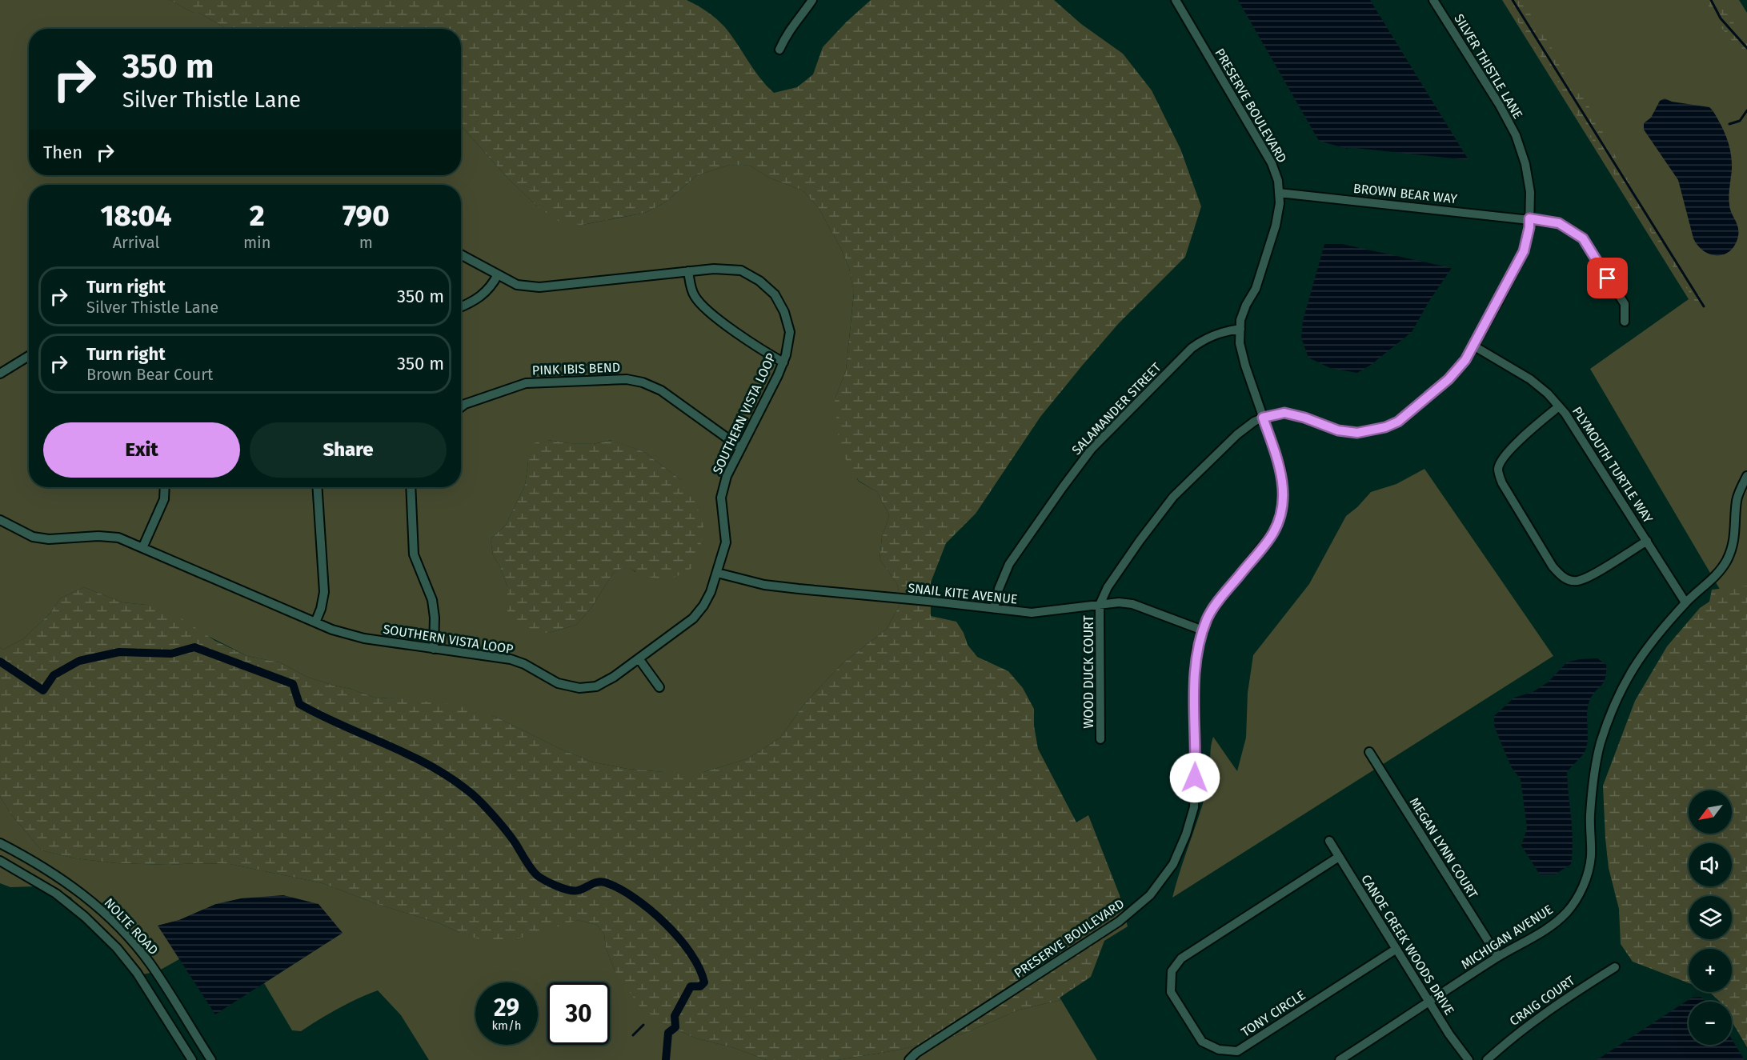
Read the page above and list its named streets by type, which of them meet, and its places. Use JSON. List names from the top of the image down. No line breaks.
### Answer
{"streets":{"street":["SILVER THISTLE LANE","PRESERVE BOULEVARD","BROWN BEAR WAY","PINK IBIS BEND","SALAMANDER STREET","SOUTHERN VISTA LOOP","PLYMOUTH TURTLE WAY","SNAIL KITE AVENUE","WOOD DUCK COURT","MEGAN LYNN COURT","NOLTE ROAD","MICHIGAN AVENUE","CANOE CREEK WOODS DRIVE","CRAIG COURT","TONY CIRCLE"]},"crossings":[["SILVER THISTLE LANE","PRESERVE BOULEVARD"],["SILVER THISTLE LANE","BROWN BEAR WAY"],["SILVER THISTLE LANE","PLYMOUTH TURTLE WAY"],["PRESERVE BOULEVARD","BROWN BEAR WAY"],["PRESERVE BOULEVARD","SALAMANDER STREET"],["PRESERVE BOULEVARD","SNAIL KITE AVENUE"],["PINK IBIS BEND","SOUTHERN VISTA LOOP"],["SALAMANDER STREET","SNAIL KITE AVENUE"],["SOUTHERN VISTA LOOP","SNAIL KITE AVENUE"],["PLYMOUTH TURTLE WAY","MICHIGAN AVENUE"],["SNAIL KITE AVENUE","WOOD DUCK COURT"],["MEGAN LYNN COURT","MICHIGAN AVENUE"],["MICHIGAN AVENUE","CANOE CREEK WOODS DRIVE"],["CANOE CREEK WOODS DRIVE","TONY CIRCLE"]],"north":"bottom left","page":{"turn":["350 m","Silver Thistle Lane"],"then":"Then","eta":["18:04","Arrival","2","min","790","m"],"list":[{"name":"Turn right","note":"Silver Thistle Lane","value":"350 m"},{"name":"Turn right","note":"Brown Bear Court","value":"350 m"}],"buttons":["Exit","Share"],"map_buttons":["+","−"],"speed":"29 km/h","limit":"30"}}
